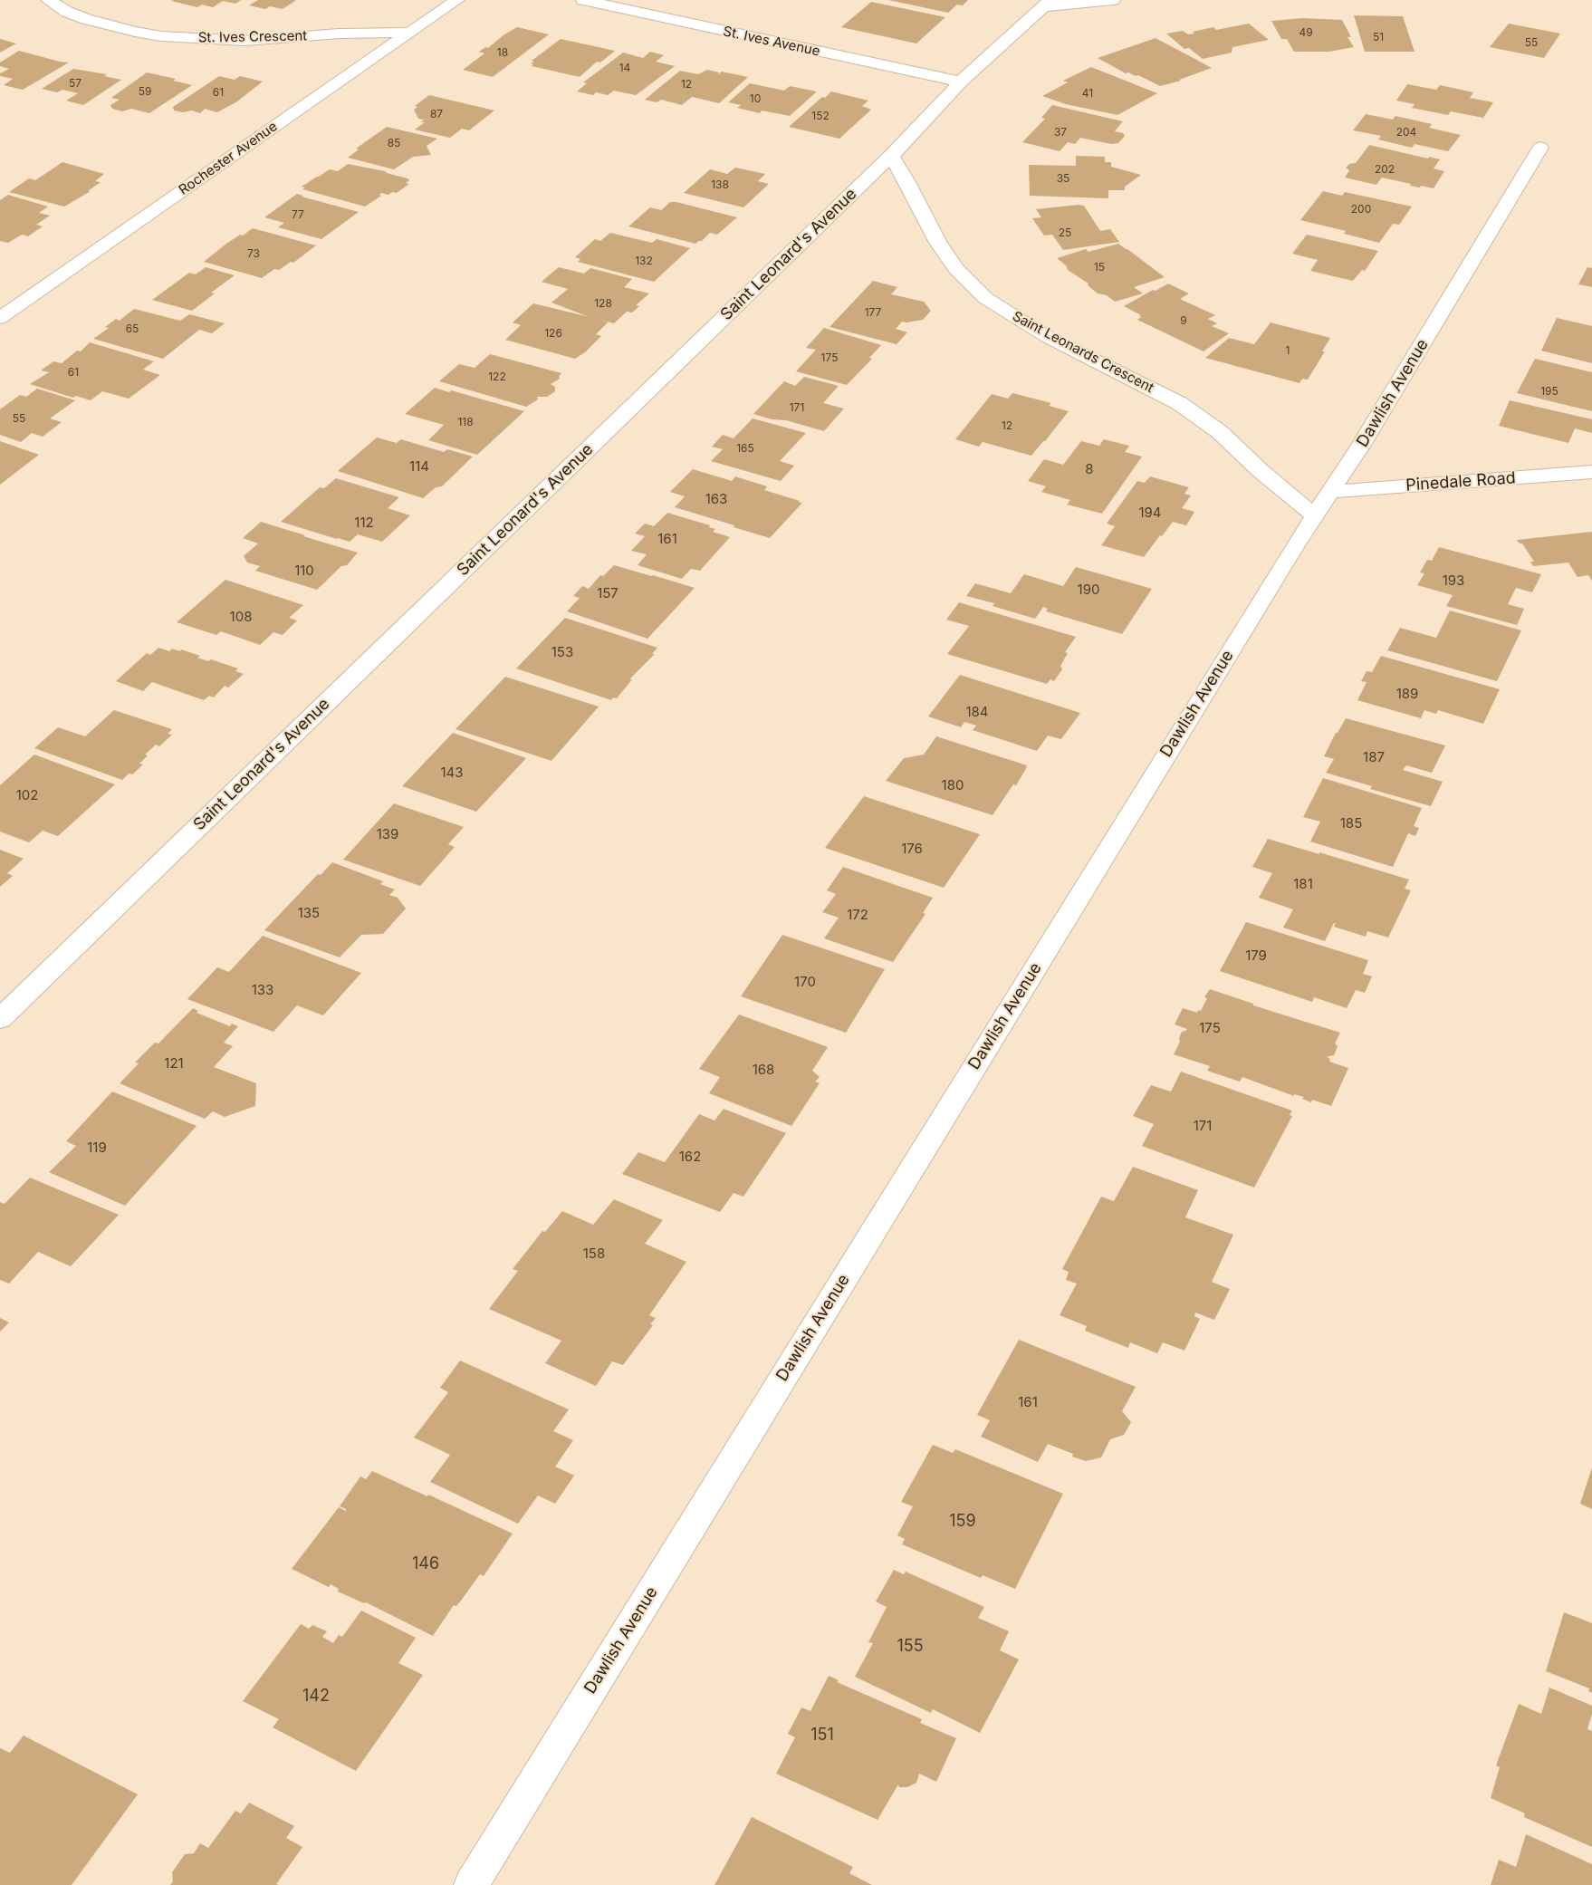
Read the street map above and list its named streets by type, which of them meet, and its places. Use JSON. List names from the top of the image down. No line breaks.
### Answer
{"streets":{"street":["St. Ives Crescent","St. Ives Avenue","Rochester Avenue","Saint Leonard's Avenue","Saint Leonards Crescent","Dawlish Avenue","Pinedale Road"]},"crossings":[["St. Ives Crescent","Rochester Avenue"],["St. Ives Avenue","Saint Leonard's Avenue"],["Saint Leonard's Avenue","Saint Leonards Crescent"],["Saint Leonards Crescent","Dawlish Avenue"],["Dawlish Avenue","Pinedale Road"]],"house_numbers":["49","51","55","18","14","57","12","59","61","41","10","87","152","37","204","85","202","35","138","200","77","25","73","132","15","128","177","9","65","126","1","175","61","122","195","171","55","118","12","165","114","8","163","194","112","161","110","193","190","157","108","153","189","184","187","143","180","102","185","139","176","181","135","172","179","170","133","175","121","168","171","119","162","158","161","159","146","155","142","151"]}
